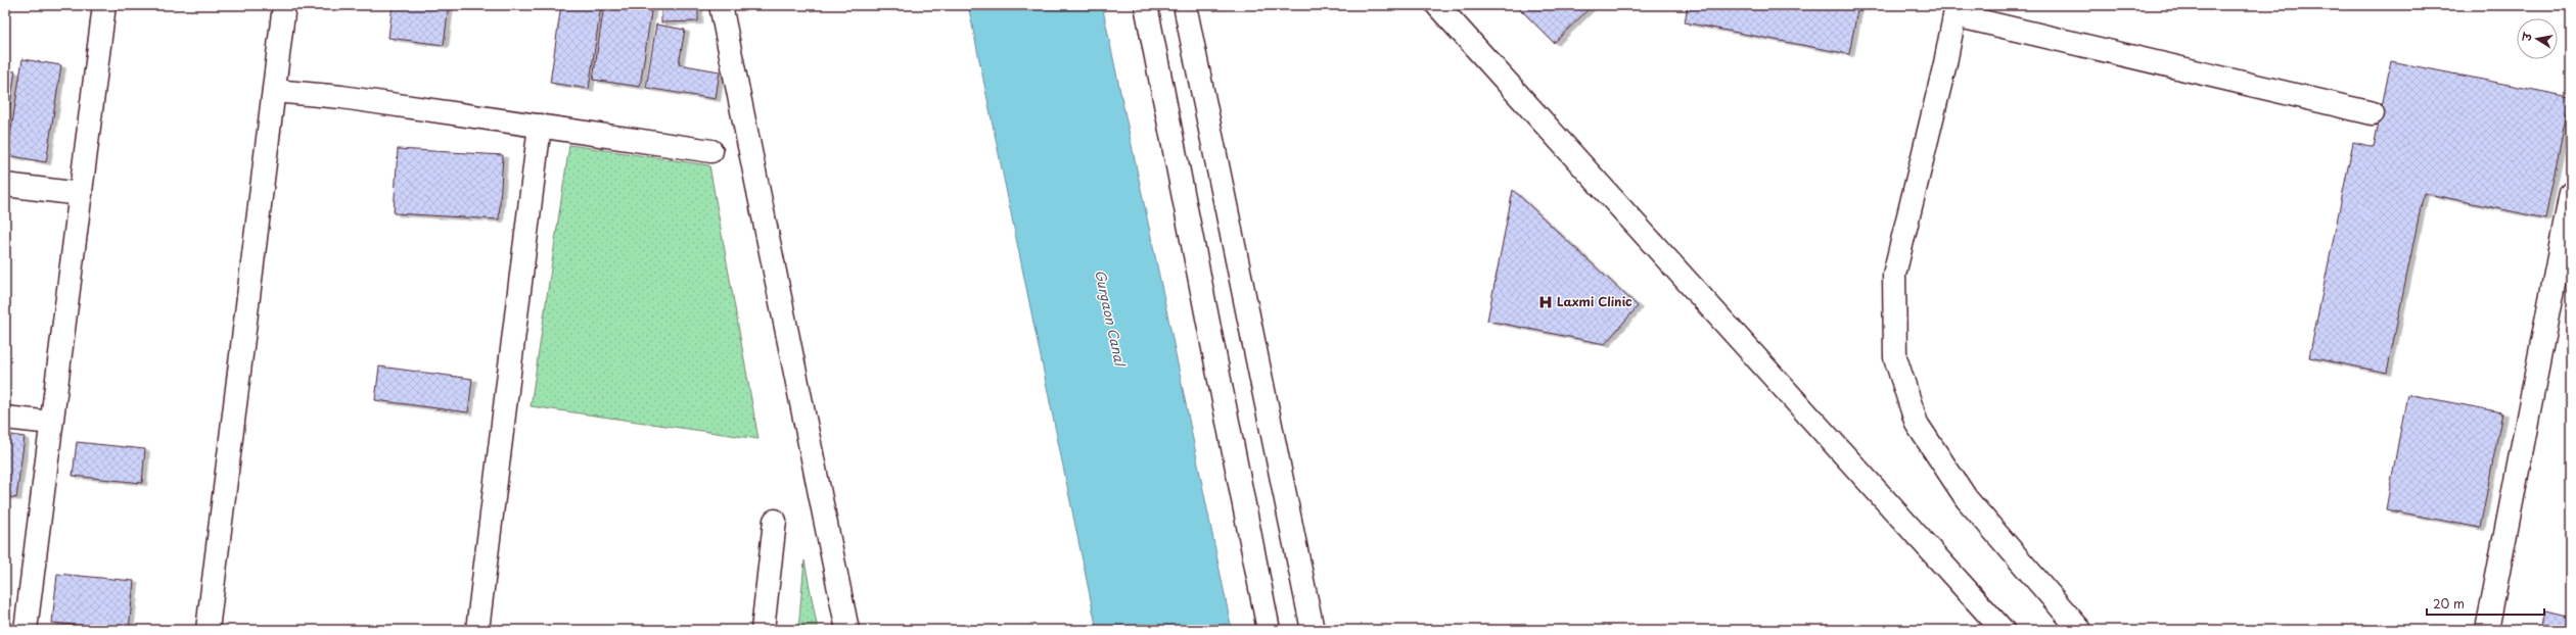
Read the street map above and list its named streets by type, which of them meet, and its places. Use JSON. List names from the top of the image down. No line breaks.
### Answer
{"water":["Gurgaon Canal"],"places":{"hospital":["Laxmi Clinic"]},"scale_bar":"20 m","north":"left"}
